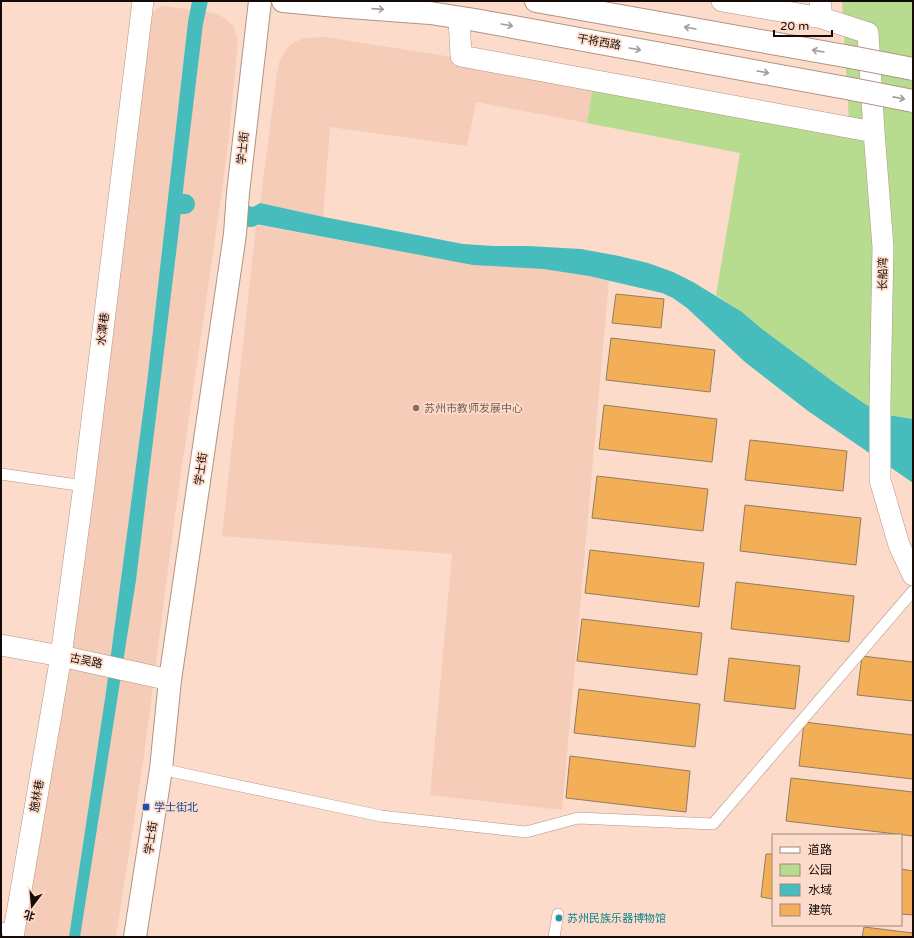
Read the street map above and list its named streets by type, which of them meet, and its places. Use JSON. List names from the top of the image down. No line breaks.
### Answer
{"streets":{"main road":["干将西路","学士街"],"street":["长船湾","水潭巷","古吴路","施林巷"]},"crossings":[["学士街","古吴路"],["水潭巷","古吴路"],["水潭巷","施林巷"],["古吴路","施林巷"]],"places":{"other":["苏州市教师发展中心","苏州民族乐器博物馆"],"transit":["学士街北"]},"legend":["道路","公园","水域","建筑"],"scale_bar":"20 m","north":"bottom"}
